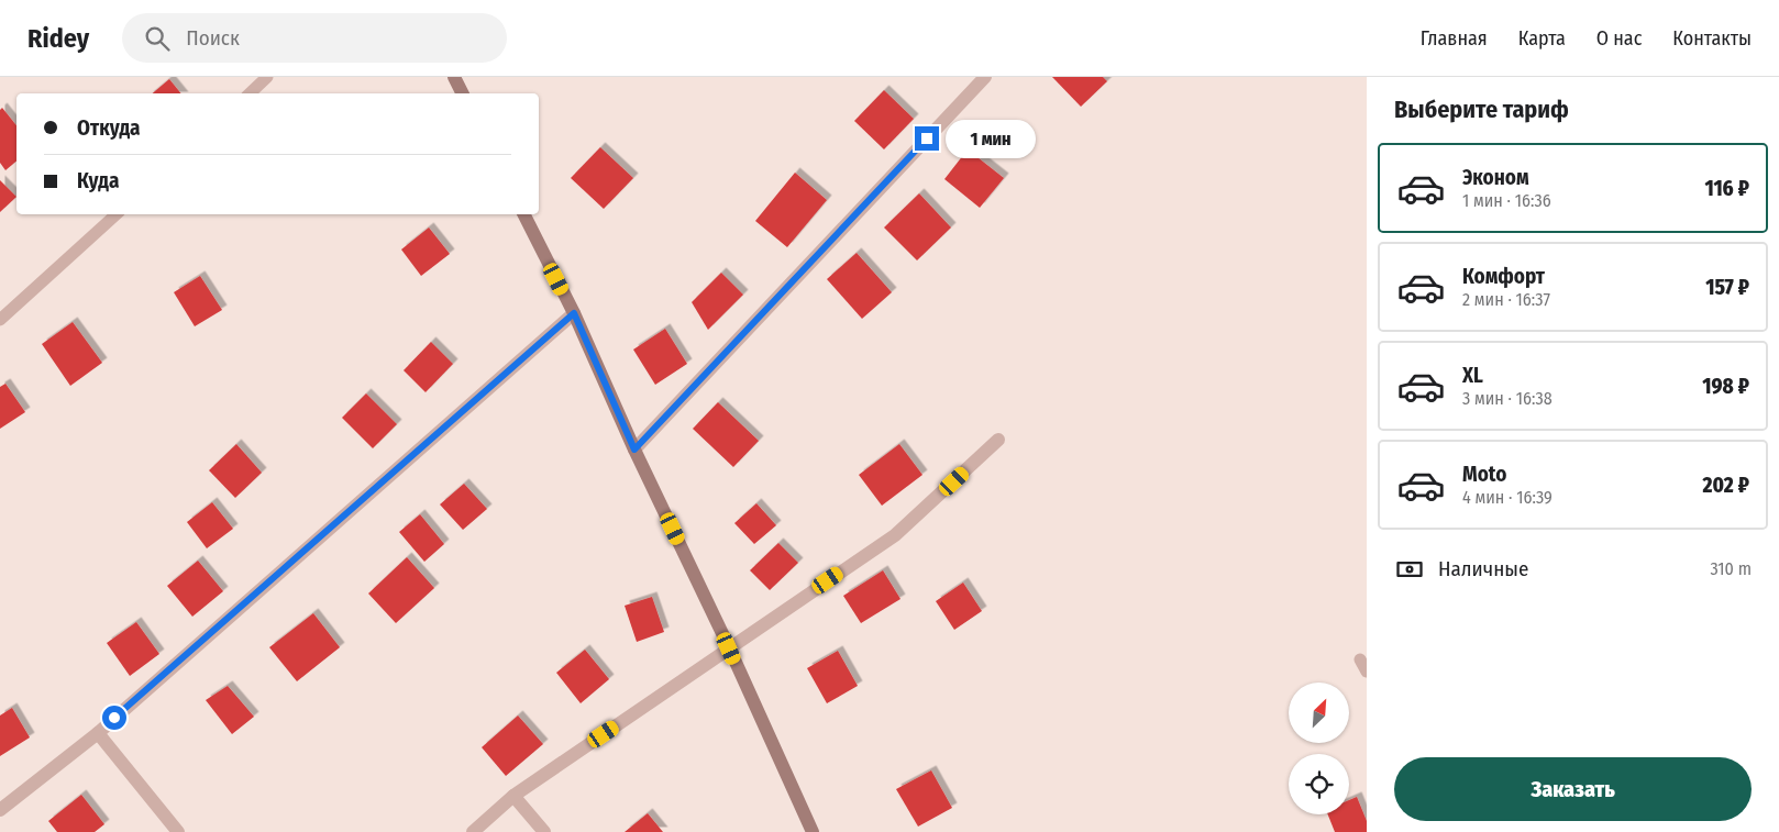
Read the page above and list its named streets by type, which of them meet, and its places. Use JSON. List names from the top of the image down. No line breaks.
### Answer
{"north":"top right","page":{"header":"Ridey","search":"Поиск","nav":["Главная","Карта","О нас","Контакты"],"heading":"Выберите тариф","banner":["Откуда","Куда"],"bubble":"1 мин","list":[{"name":"Эконом","note":"1 мин · 16:36","value":"116 ₽"},{"name":"Комфорт","note":"2 мин · 16:37","value":"157 ₽"},{"name":"XL","note":"3 мин · 16:38","value":"198 ₽"},{"name":"Moto","note":"4 мин · 16:39","value":"202 ₽"}],"pay":["Наличные","310 m"],"buttons":"Заказать"}}
